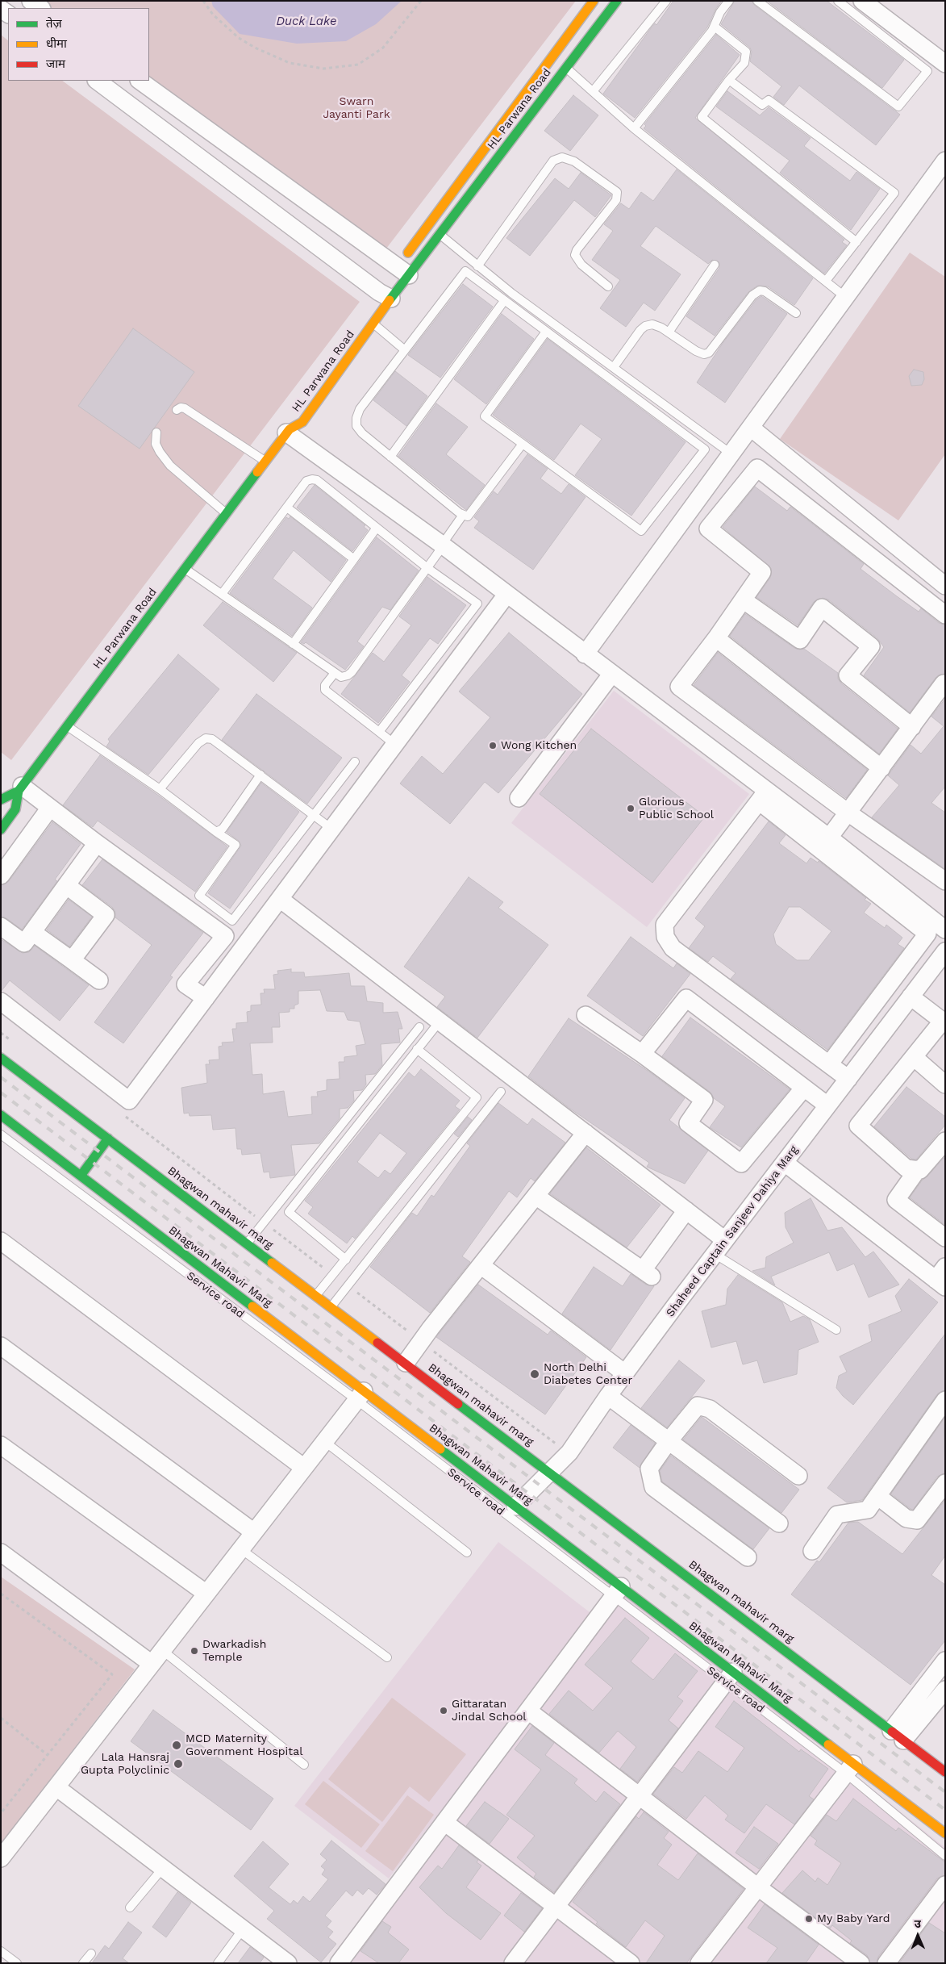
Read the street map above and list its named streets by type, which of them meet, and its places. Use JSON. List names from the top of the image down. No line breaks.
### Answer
{"streets":{"main road":["HL Parwana Road","Bhagwan mahavir marg","Bhagwan Mahavir Marg"],"street":["Shaheed Captain Sanjeev Dahiya Marg"],"lane":["Service road"]},"crossings":[["Bhagwan mahavir marg","Shaheed Captain Sanjeev Dahiya Marg"],["Shaheed Captain Sanjeev Dahiya Marg","Bhagwan Mahavir Marg"],["Bhagwan Mahavir Marg","Service road"]],"water":["Duck Lake"],"parks":["Swarn Jayanti Park"],"places":["Wong Kitchen","Glorious Public School","North Delhi Diabetes Center","Dwarkadish Temple","Gittaratan Jindal School","MCD Maternity Government Hospital","Lala Hansraj Gupta Polyclinic","My Baby Yard"],"legend":["तेज़","धीमा","जाम"],"north":"top"}
